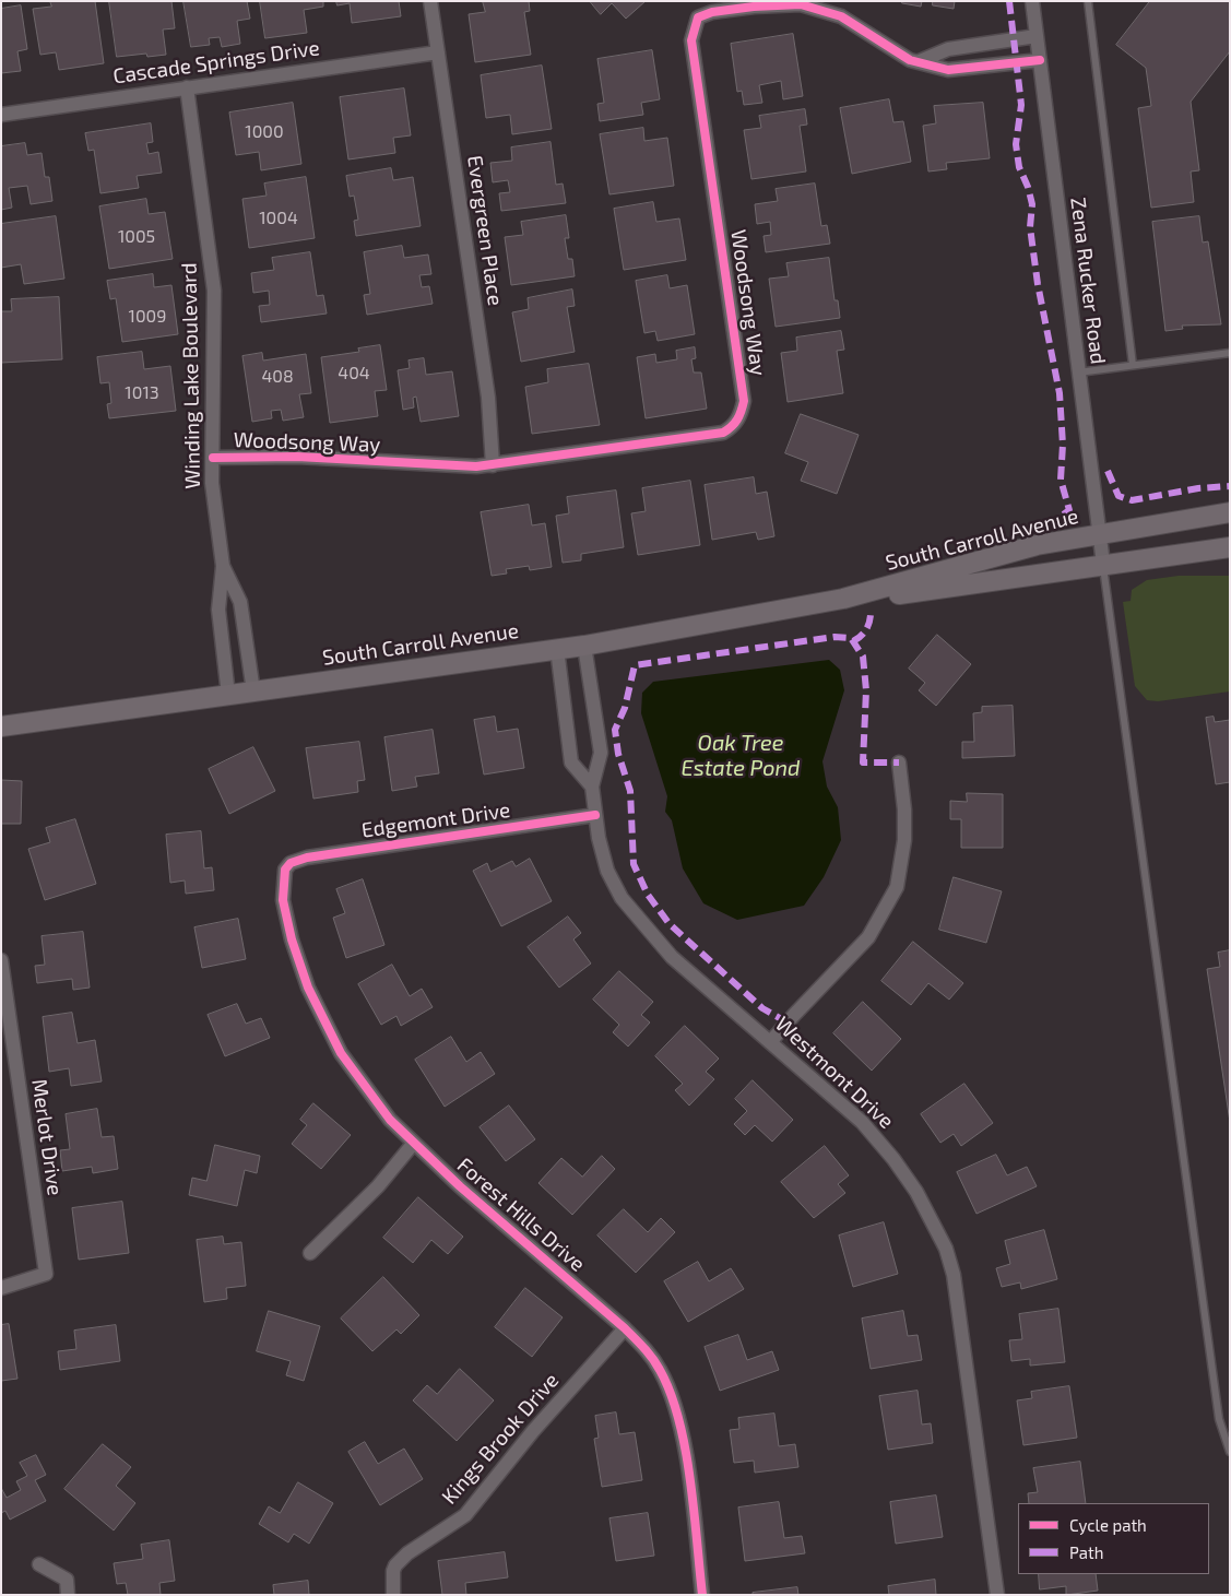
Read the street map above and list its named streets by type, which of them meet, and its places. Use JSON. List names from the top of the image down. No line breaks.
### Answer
{"streets":{"main road":["South Carroll Avenue"],"street":["Cascade Springs Drive","Evergreen Place","Zena Rucker Road","Woodsong Way","Winding Lake Boulevard","Edgemont Drive","Westmont Drive","Merlot Drive","Forest Hills Drive","Kings Brook Drive"]},"crossings":[["Cascade Springs Drive","Evergreen Place"],["Cascade Springs Drive","Winding Lake Boulevard"],["Evergreen Place","Woodsong Way"],["Zena Rucker Road","Woodsong Way"],["Zena Rucker Road","South Carroll Avenue"],["Woodsong Way","Winding Lake Boulevard"],["Winding Lake Boulevard","South Carroll Avenue"],["South Carroll Avenue","Westmont Drive"],["Edgemont Drive","Westmont Drive"],["Edgemont Drive","Forest Hills Drive"],["Forest Hills Drive","Kings Brook Drive"]],"water":["Oak Tree Estate Pond"],"house_numbers":["1000","1004","1005","1009","404","408","1013"],"legend":["Cycle path","Path"]}
